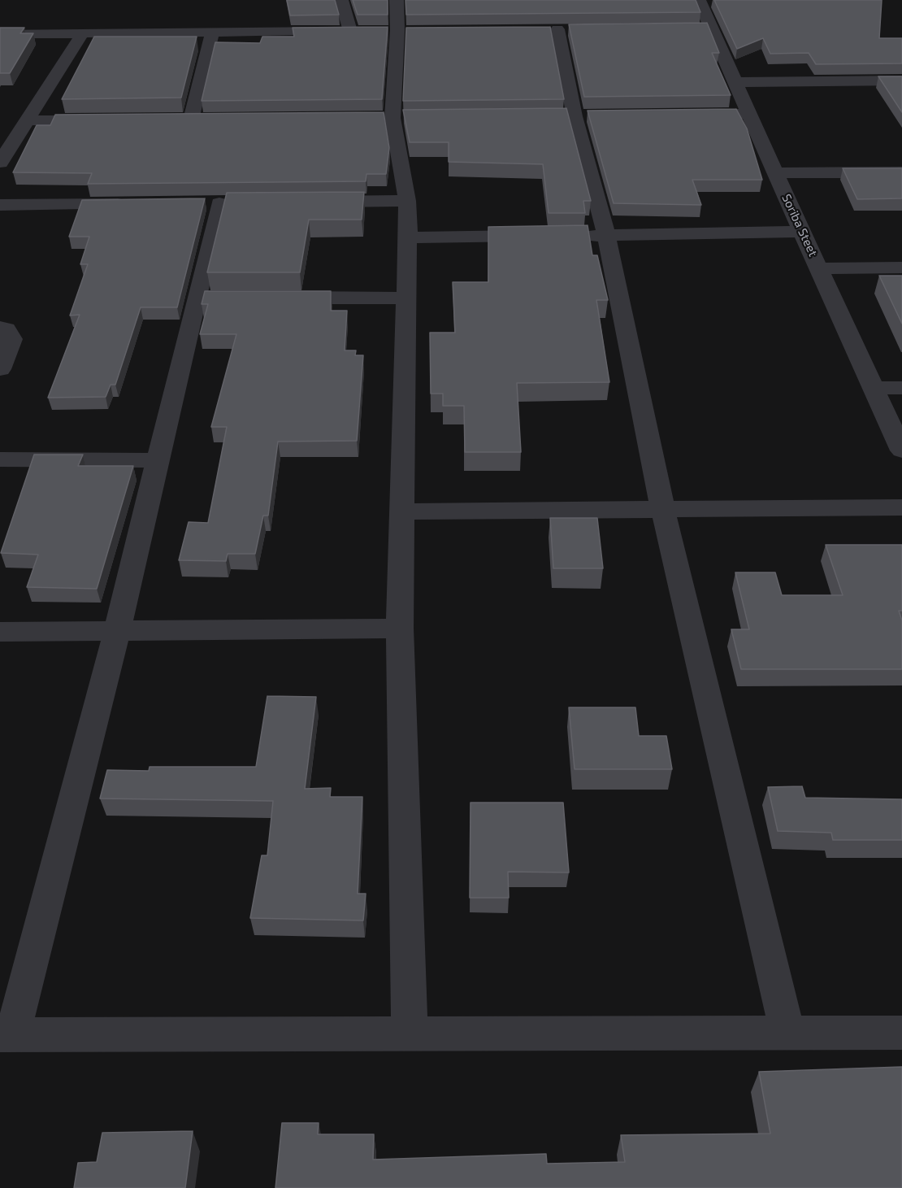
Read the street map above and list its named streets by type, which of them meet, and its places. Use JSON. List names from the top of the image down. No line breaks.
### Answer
{"streets":{"street":["Soriba Steet"]}}
